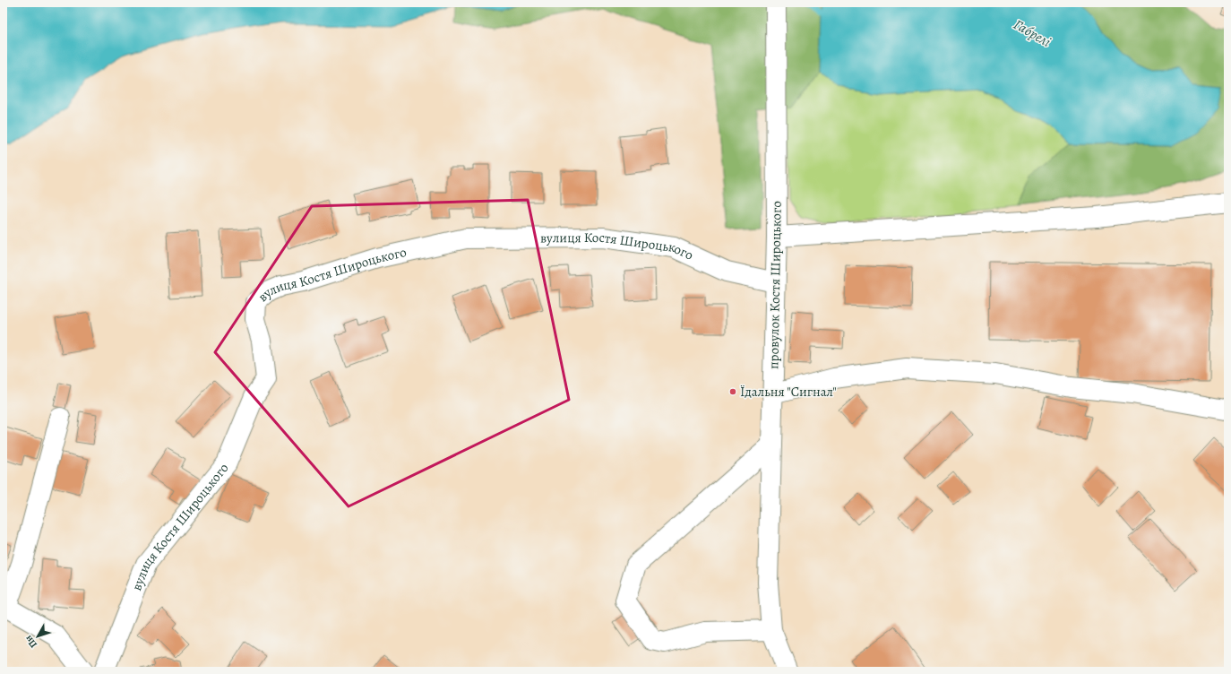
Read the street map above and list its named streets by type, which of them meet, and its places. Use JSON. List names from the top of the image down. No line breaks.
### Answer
{"streets":{"street":["вулиця Костя Широцького","провулок Костя Широцького"]},"crossings":[["вулиця Костя Широцького","провулок Костя Широцького"]],"water":["Габрелі"],"places":["Їдальня \"Сигнал\""],"north":"bottom left"}
